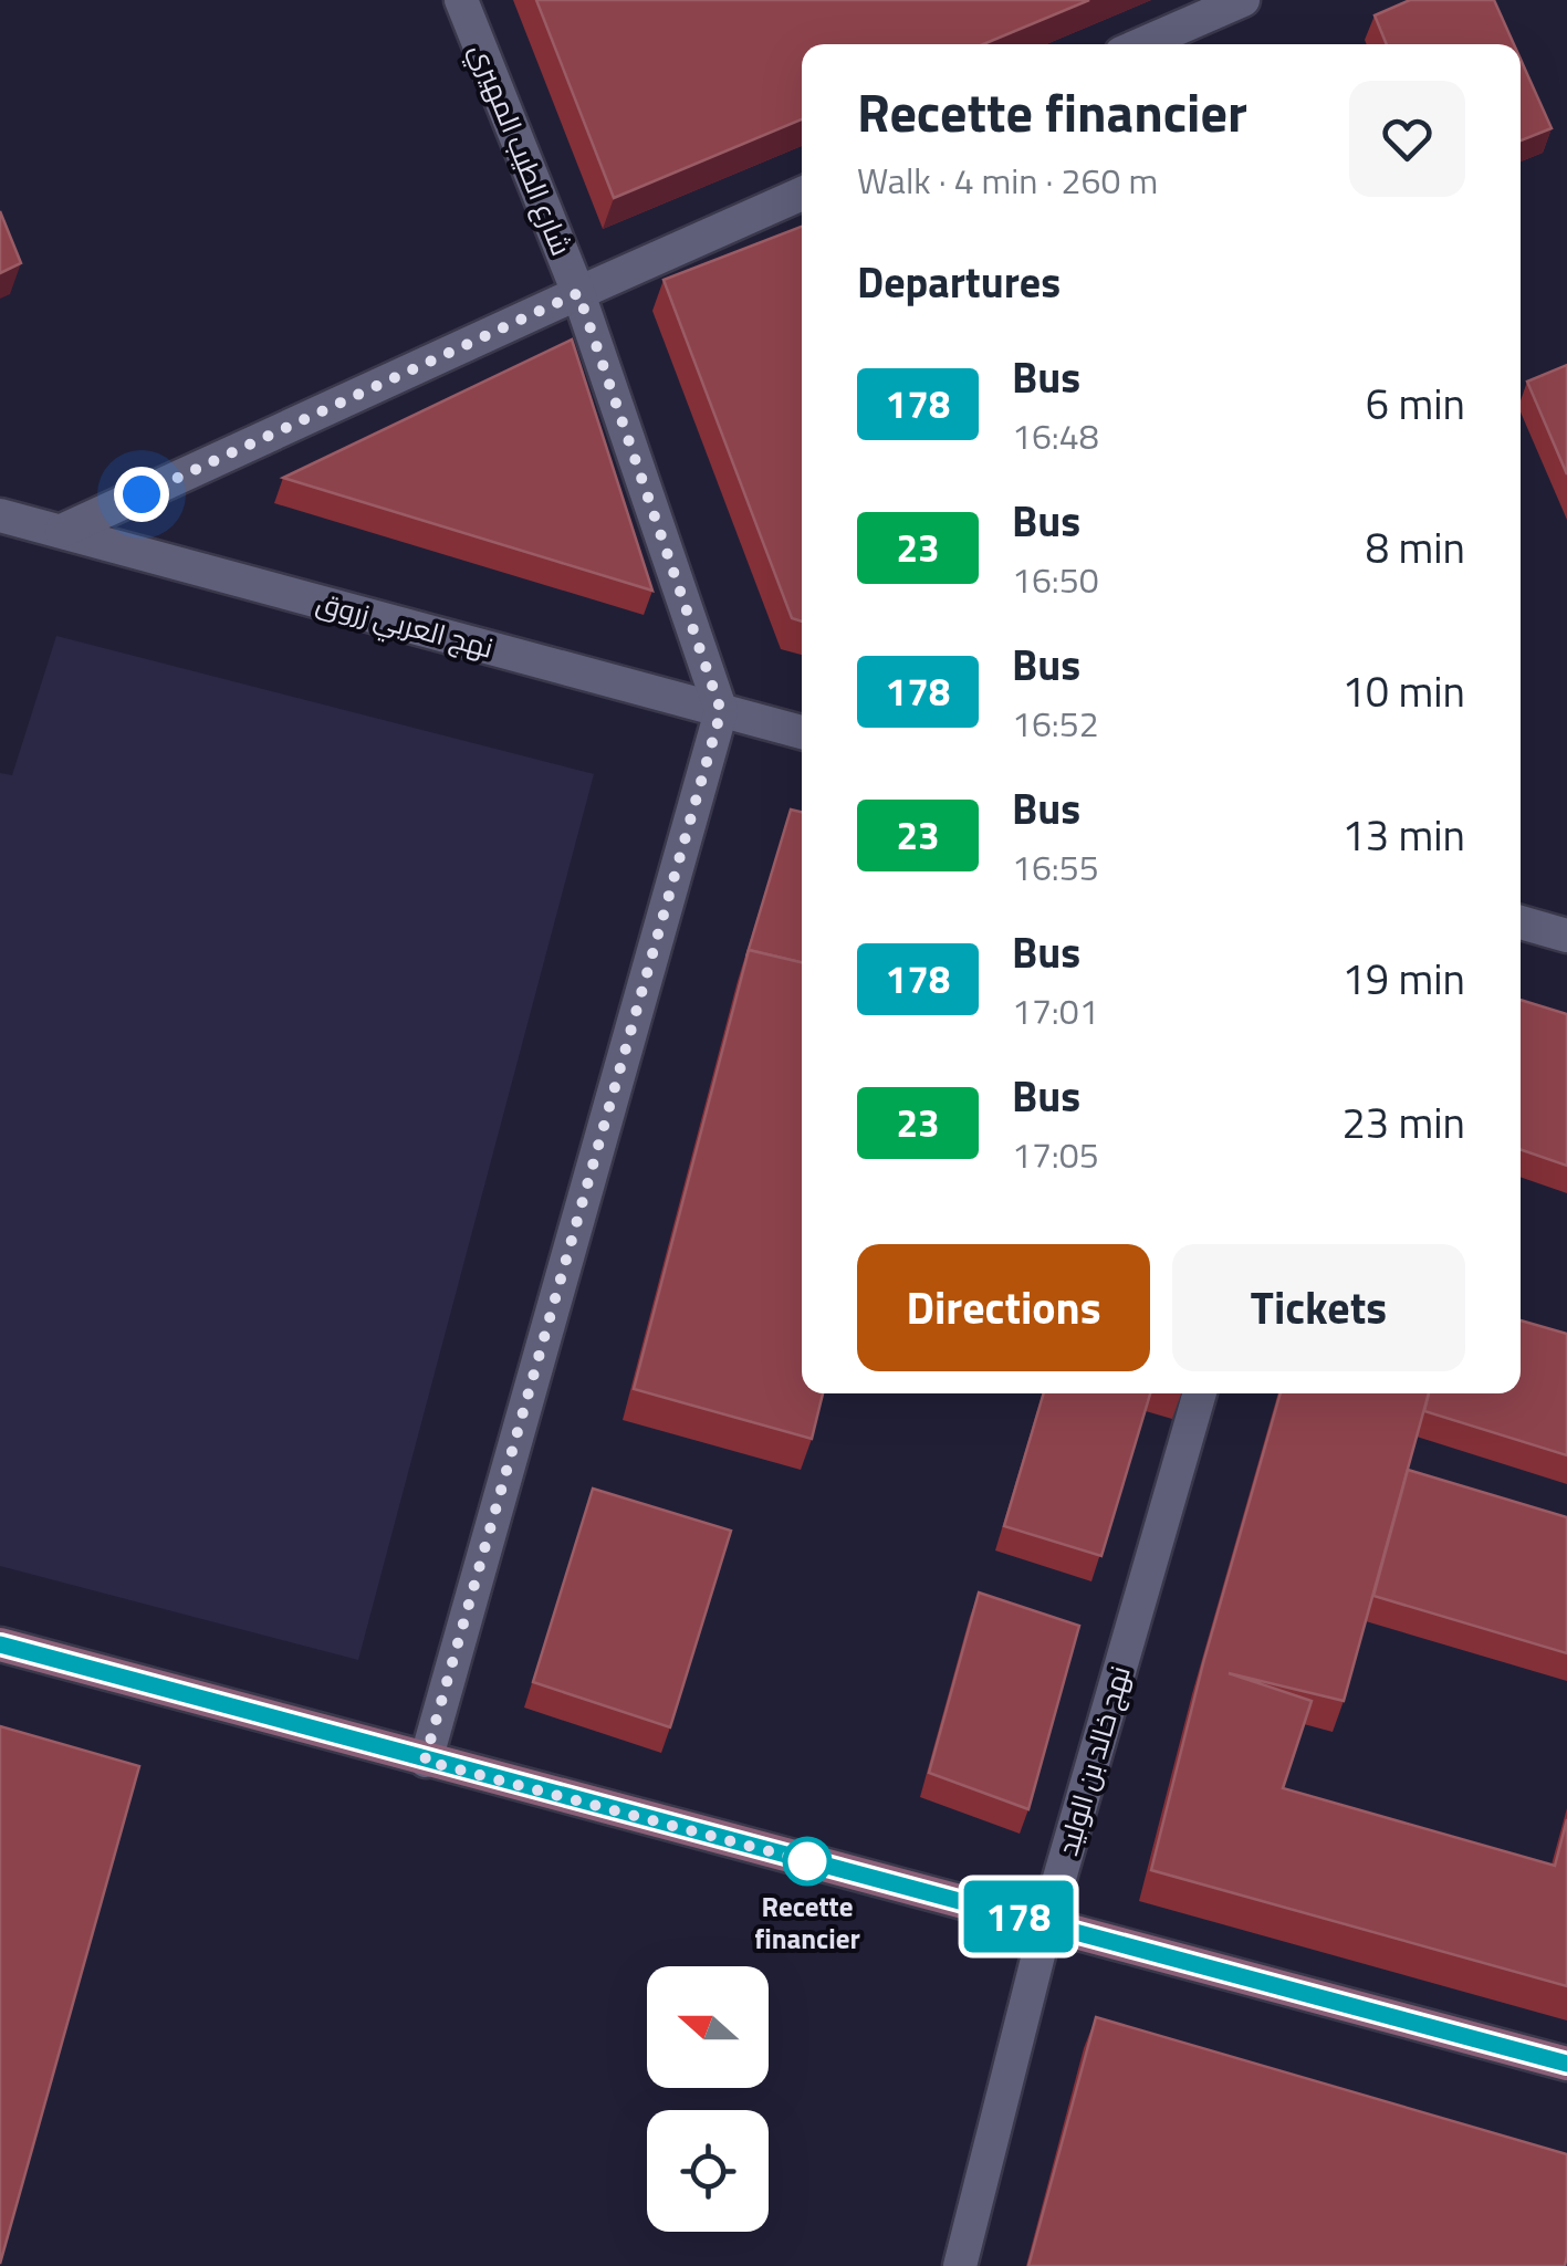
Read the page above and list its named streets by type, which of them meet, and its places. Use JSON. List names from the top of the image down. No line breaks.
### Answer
{"streets":{"street":["شارع الطيب المهيري","نهج العربي زروق","نهج خالد بن الوليد"]},"crossings":[["شارع الطيب المهيري","نهج العربي زروق"]],"places":["Recette financier"],"lines":["bus line 178"],"north":"left","page":{"on_map":"178","heading":[["Recette financier","Walk · 4 min · 260 m"],"Departures"],"list":[{"mark":"178","name":"Bus","note":"16:48","value":"6 min"},{"mark":"23","name":"Bus","note":"16:50","value":"8 min"},{"mark":"178","name":"Bus","note":"16:52","value":"10 min"},{"mark":"23","name":"Bus","note":"16:55","value":"13 min"},{"mark":"178","name":"Bus","note":"17:01","value":"19 min"},{"mark":"23","name":"Bus","note":"17:05","value":"23 min"}],"buttons":["Directions","Tickets"]}}
